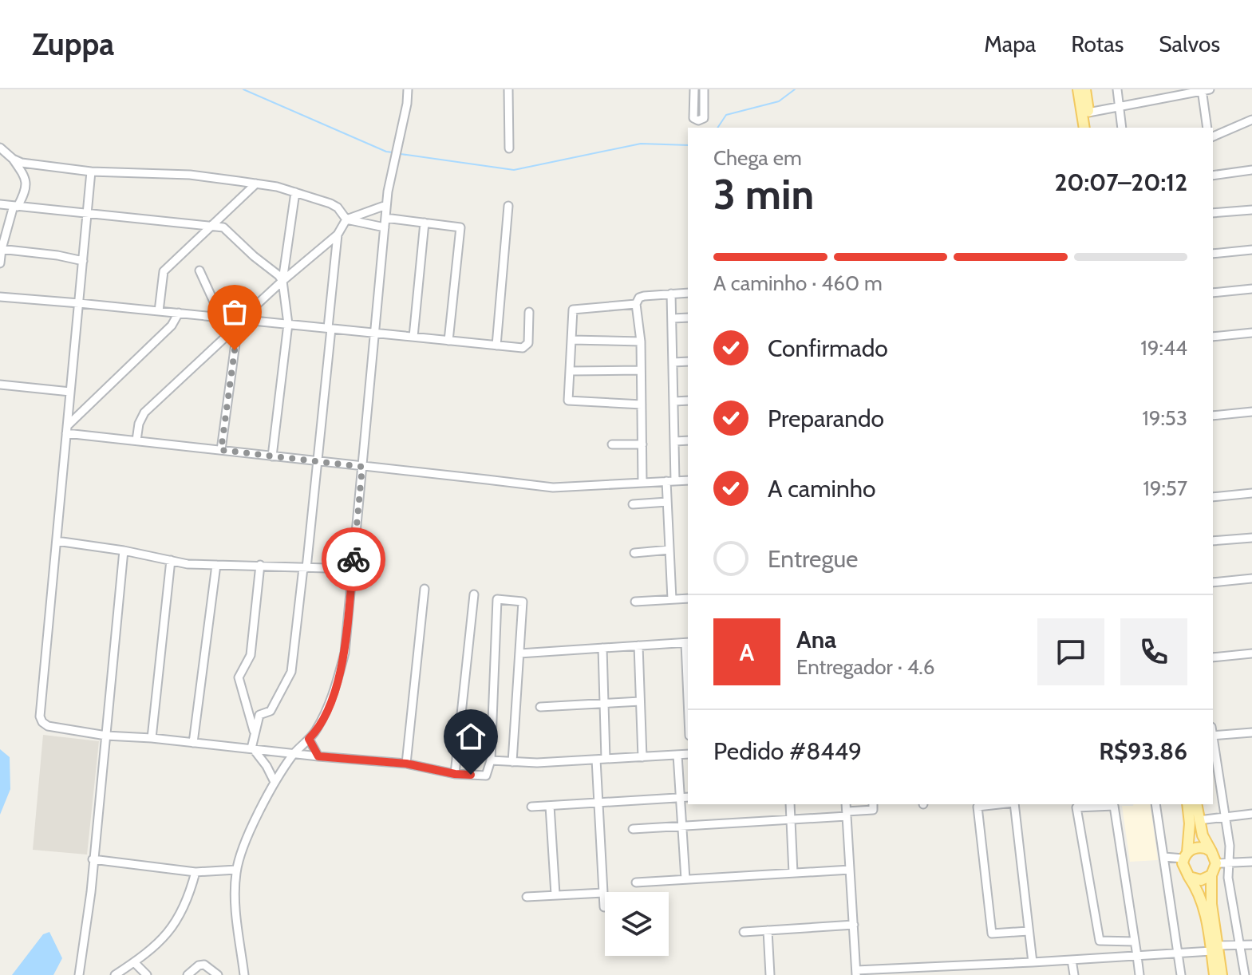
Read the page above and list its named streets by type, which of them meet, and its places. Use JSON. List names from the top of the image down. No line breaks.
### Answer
{"page":{"header":"Zuppa","nav":["Mapa","Rotas","Salvos"],"heading":["3 min","Chega em","20:07–20:12"],"panel":["Ana","Entregador · 4.6","Pedido #8449","R$93.86"],"bar":"A caminho · 460 m","list":[["Confirmado","19:44"],["Preparando","19:53"],["A caminho","19:57"],"Entregue"],"round":"A"}}
